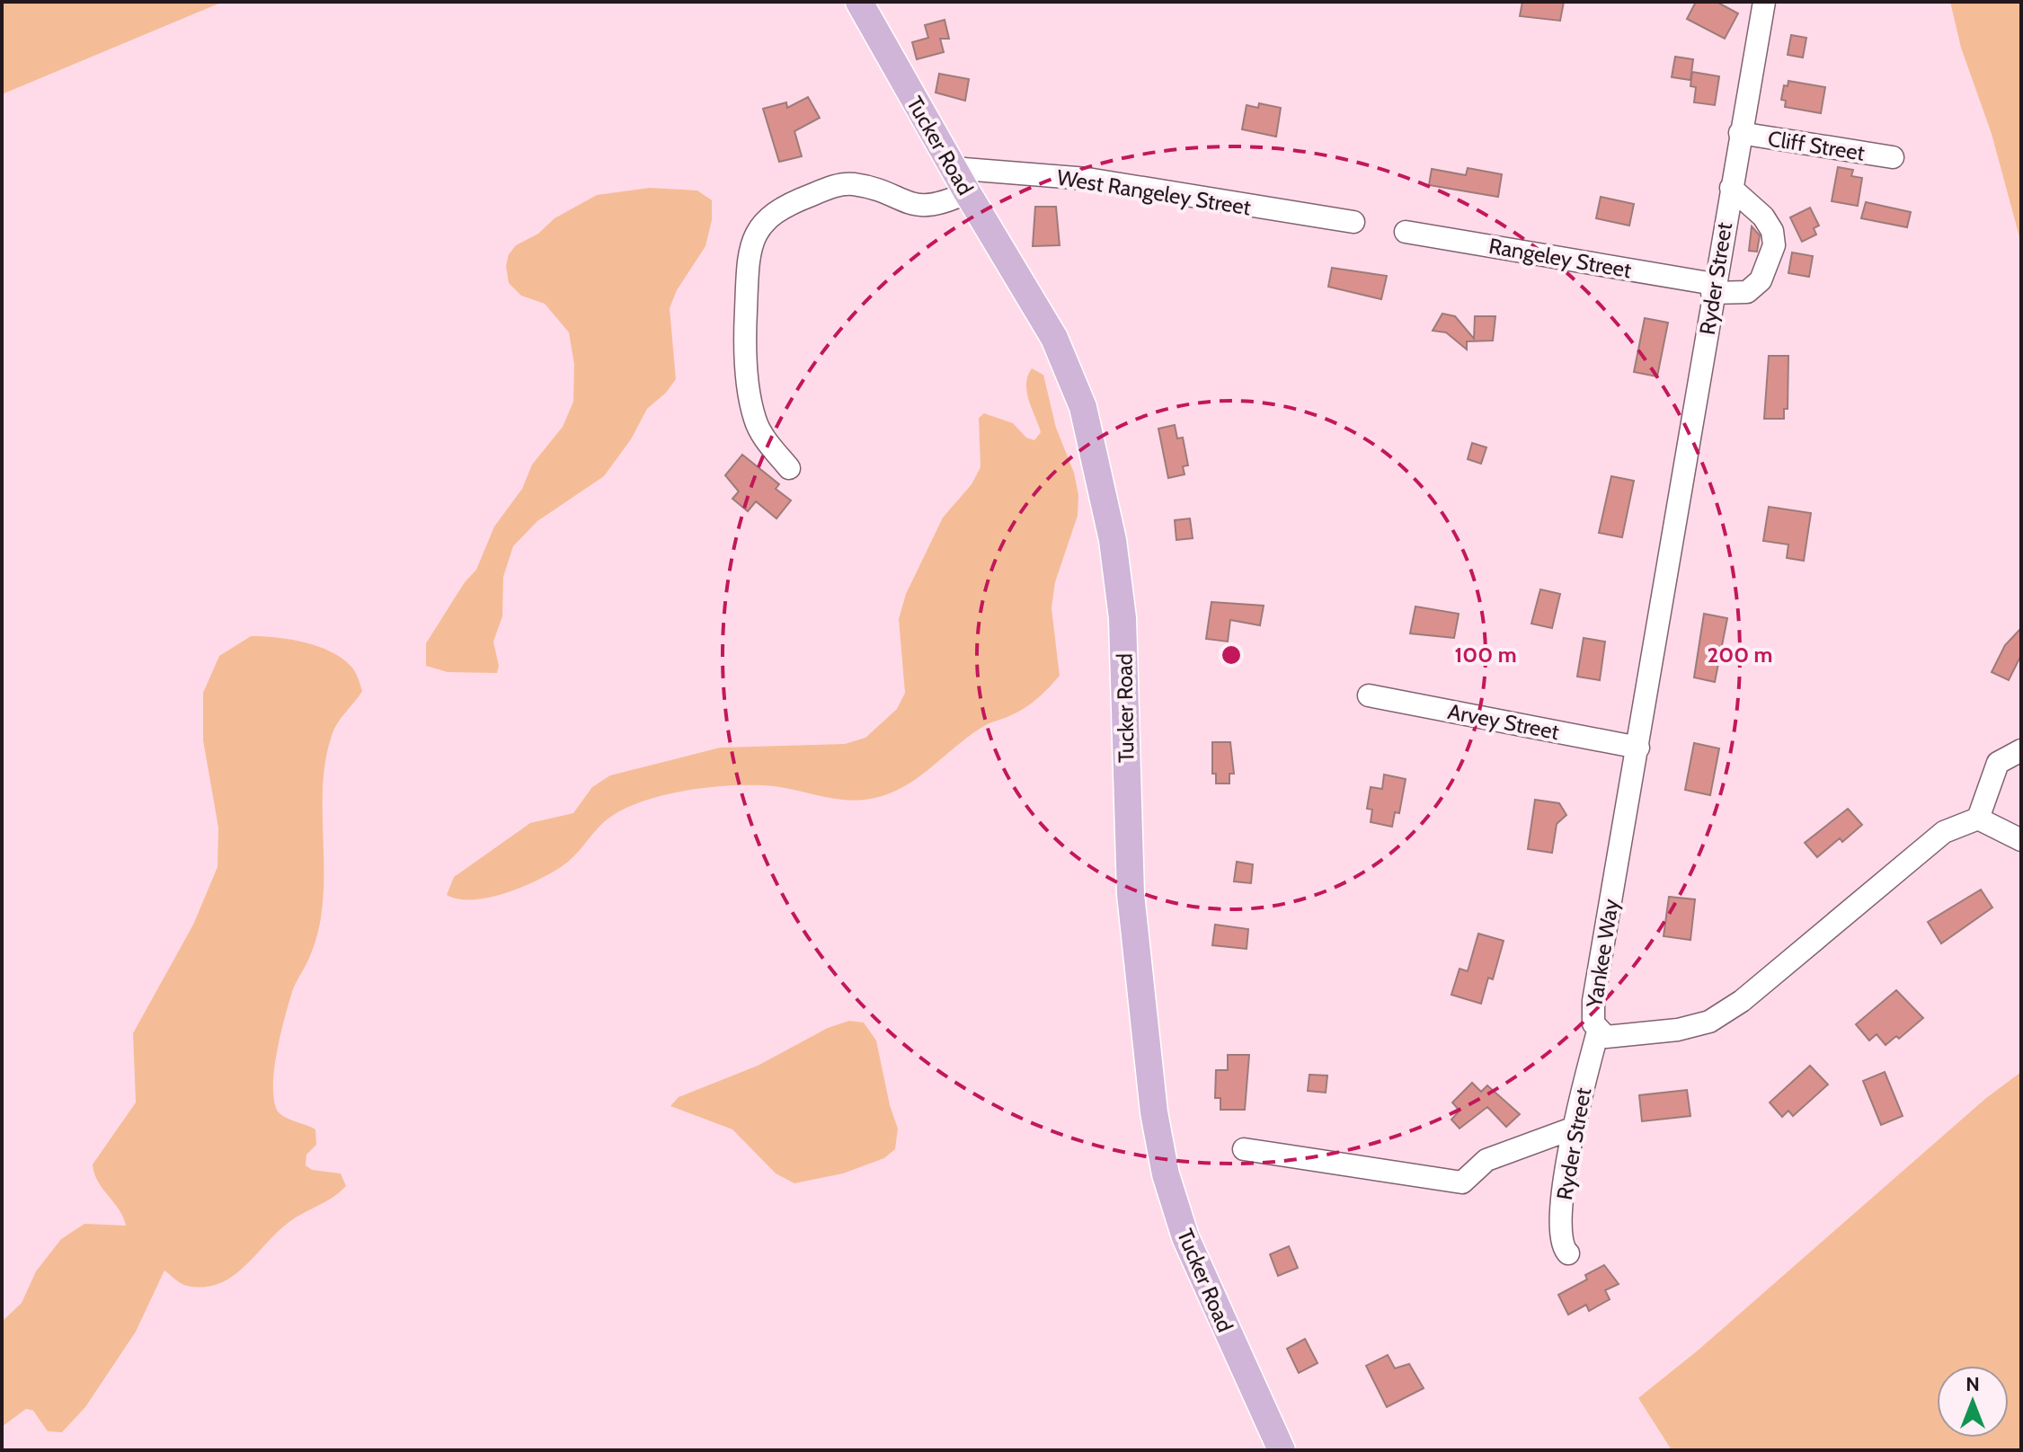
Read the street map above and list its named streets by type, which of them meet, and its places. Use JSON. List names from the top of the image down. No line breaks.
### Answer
{"streets":{"main road":["Tucker Road"],"street":["Cliff Street","West Rangeley Street","Rangeley Street","Ryder Street","Arvey Street","Yankee Way"]},"crossings":[["Tucker Road","West Rangeley Street"],["Cliff Street","Ryder Street"],["Rangeley Street","Ryder Street"],["Ryder Street","Yankee Way"],["Arvey Street","Yankee Way"]],"north":"top","rings":["100 m","200 m"]}
